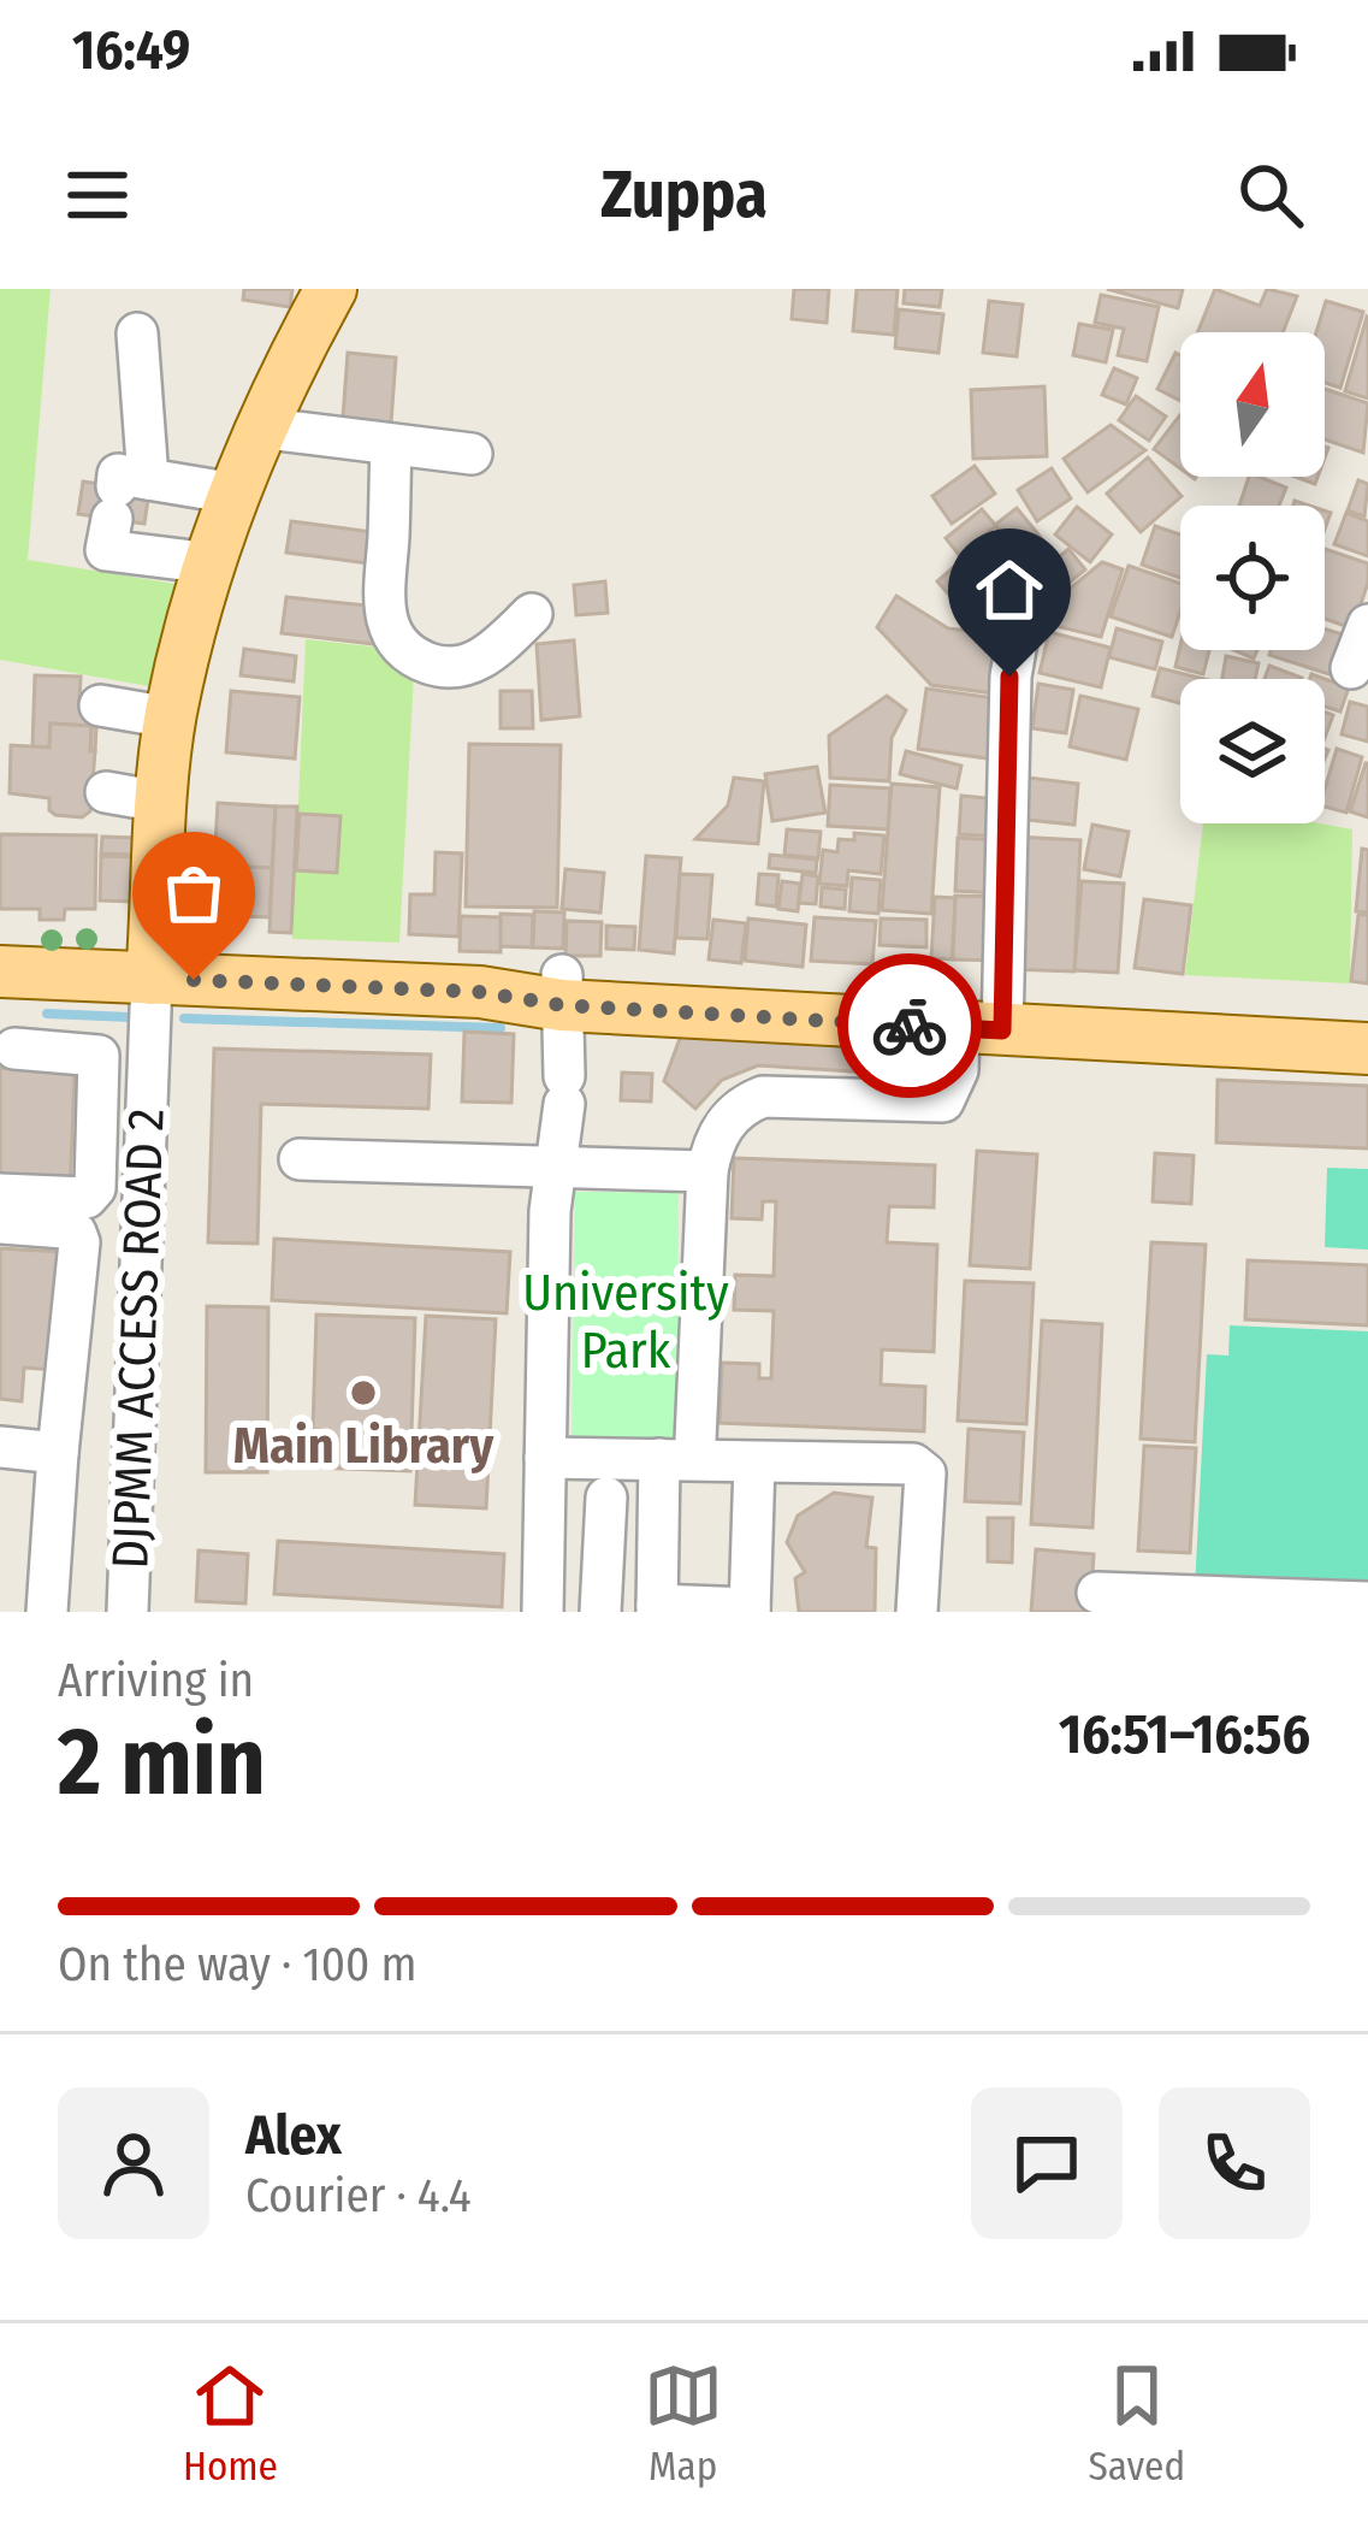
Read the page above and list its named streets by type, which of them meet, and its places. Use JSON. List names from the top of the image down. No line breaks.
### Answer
{"streets":{"street":["DJPMM ACCESS ROAD 2"]},"parks":["University Park"],"places":["Main Library"],"north":"top","page":{"status":"16:49","header":"Zuppa","heading":["2 min","Arriving in","16:51–16:56"],"panel":["Alex","Courier · 4.4"],"bar":"On the way · 100 m","tabs":["Home","Map","Saved"]}}
